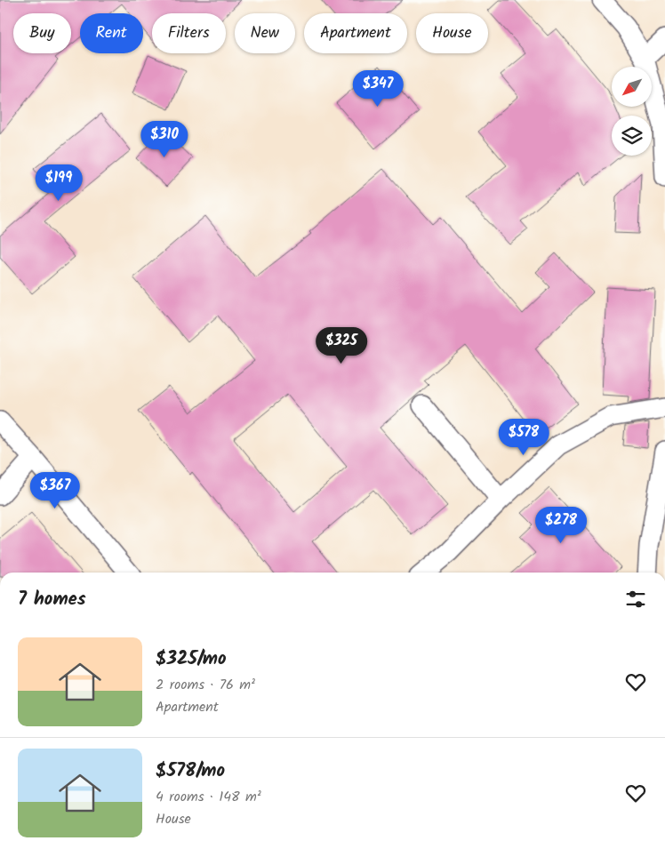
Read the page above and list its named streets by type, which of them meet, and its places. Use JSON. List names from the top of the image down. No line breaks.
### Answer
{"north":"bottom left","page":{"chip":["Buy","Rent","Filters","New","Apartment","House"],"price":["$347","$310","$199","$325","$578","$367","$278"],"heading":"7 homes","list":[{"name":"$325/mo","note":"2 rooms · 76 m² · Apartment"},{"name":"$578/mo","note":"4 rooms · 148 m² · House"}]}}
